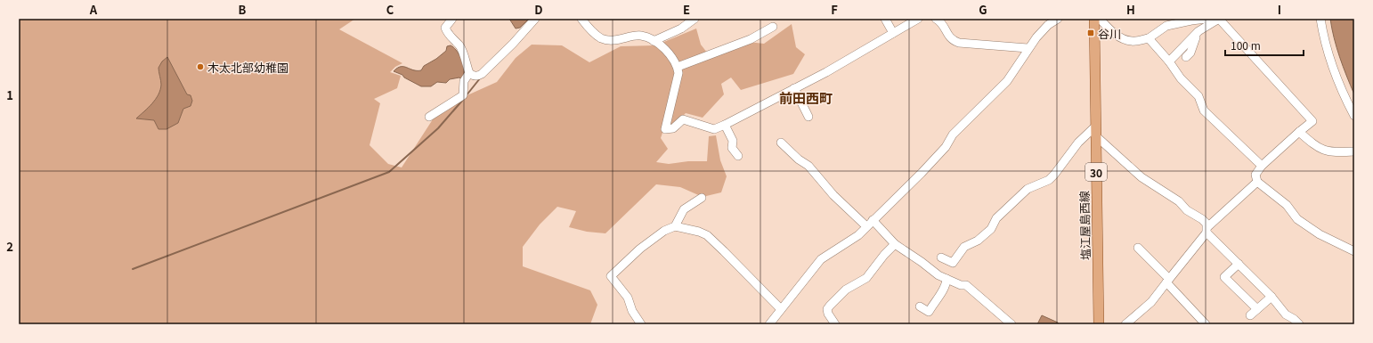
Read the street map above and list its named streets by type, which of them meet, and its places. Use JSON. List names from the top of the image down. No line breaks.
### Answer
{"streets":{"main road":["30","塩江屋島西線"]},"districts":["前田西町"],"places":{"transit":["谷川"],"other":["木太北部幼稚園"]},"scale_bar":"100 m","grid":{"columns":["A","B","C","D","E","F","G","H","I"],"rows":["1","2"]}}
